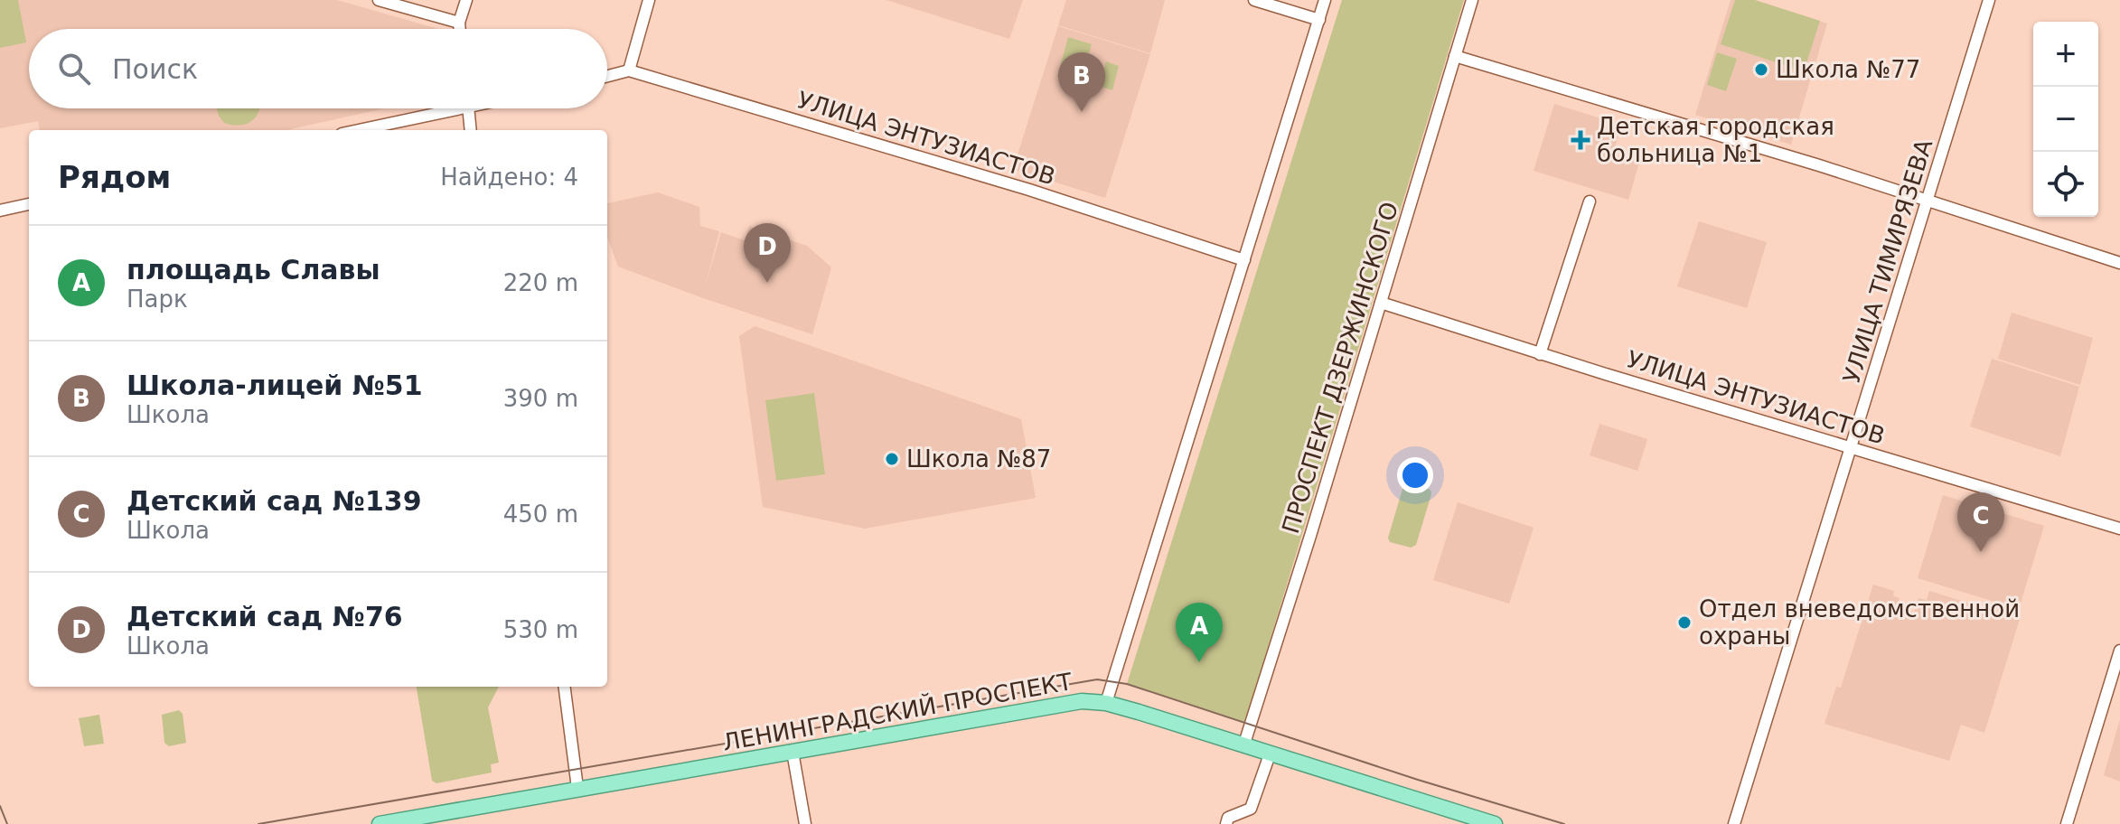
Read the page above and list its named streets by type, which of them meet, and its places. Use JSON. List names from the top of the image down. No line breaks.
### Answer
{"streets":{"main road":["ЛЕНИНГРАДСКИЙ ПРОСПЕКТ"],"street":["УЛИЦА ЭНТУЗИАСТОВ","УЛИЦА ТИМИРЯЗЕВА","ПРОСПЕКТ ДЗЕРЖИНСКОГО"]},"crossings":[["УЛИЦА ЭНТУЗИАСТОВ","УЛИЦА ТИМИРЯЗЕВА"],["УЛИЦА ЭНТУЗИАСТОВ","ПРОСПЕКТ ДЗЕРЖИНСКОГО"],["ПРОСПЕКТ ДЗЕРЖИНСКОГО","ЛЕНИНГРАДСКИЙ ПРОСПЕКТ"]],"places":{"other":["Школа №77","Школа №87","Отдел вневедомственной охраны"],"health":["Детская городская больница №1"]},"page":{"map_buttons":["+","−"],"search":"Поиск","pins":["B","D","C","A"],"heading":["Рядом","Найдено: 4"],"list":[{"mark":"A","name":"площадь Славы","note":"Парк","value":"220 m"},{"mark":"B","name":"Школа-лицей №51","note":"Школа","value":"390 m"},{"mark":"C","name":"Детский сад №139","note":"Школа","value":"450 m"},{"mark":"D","name":"Детский сад №76","note":"Школа","value":"530 m"}]}}
